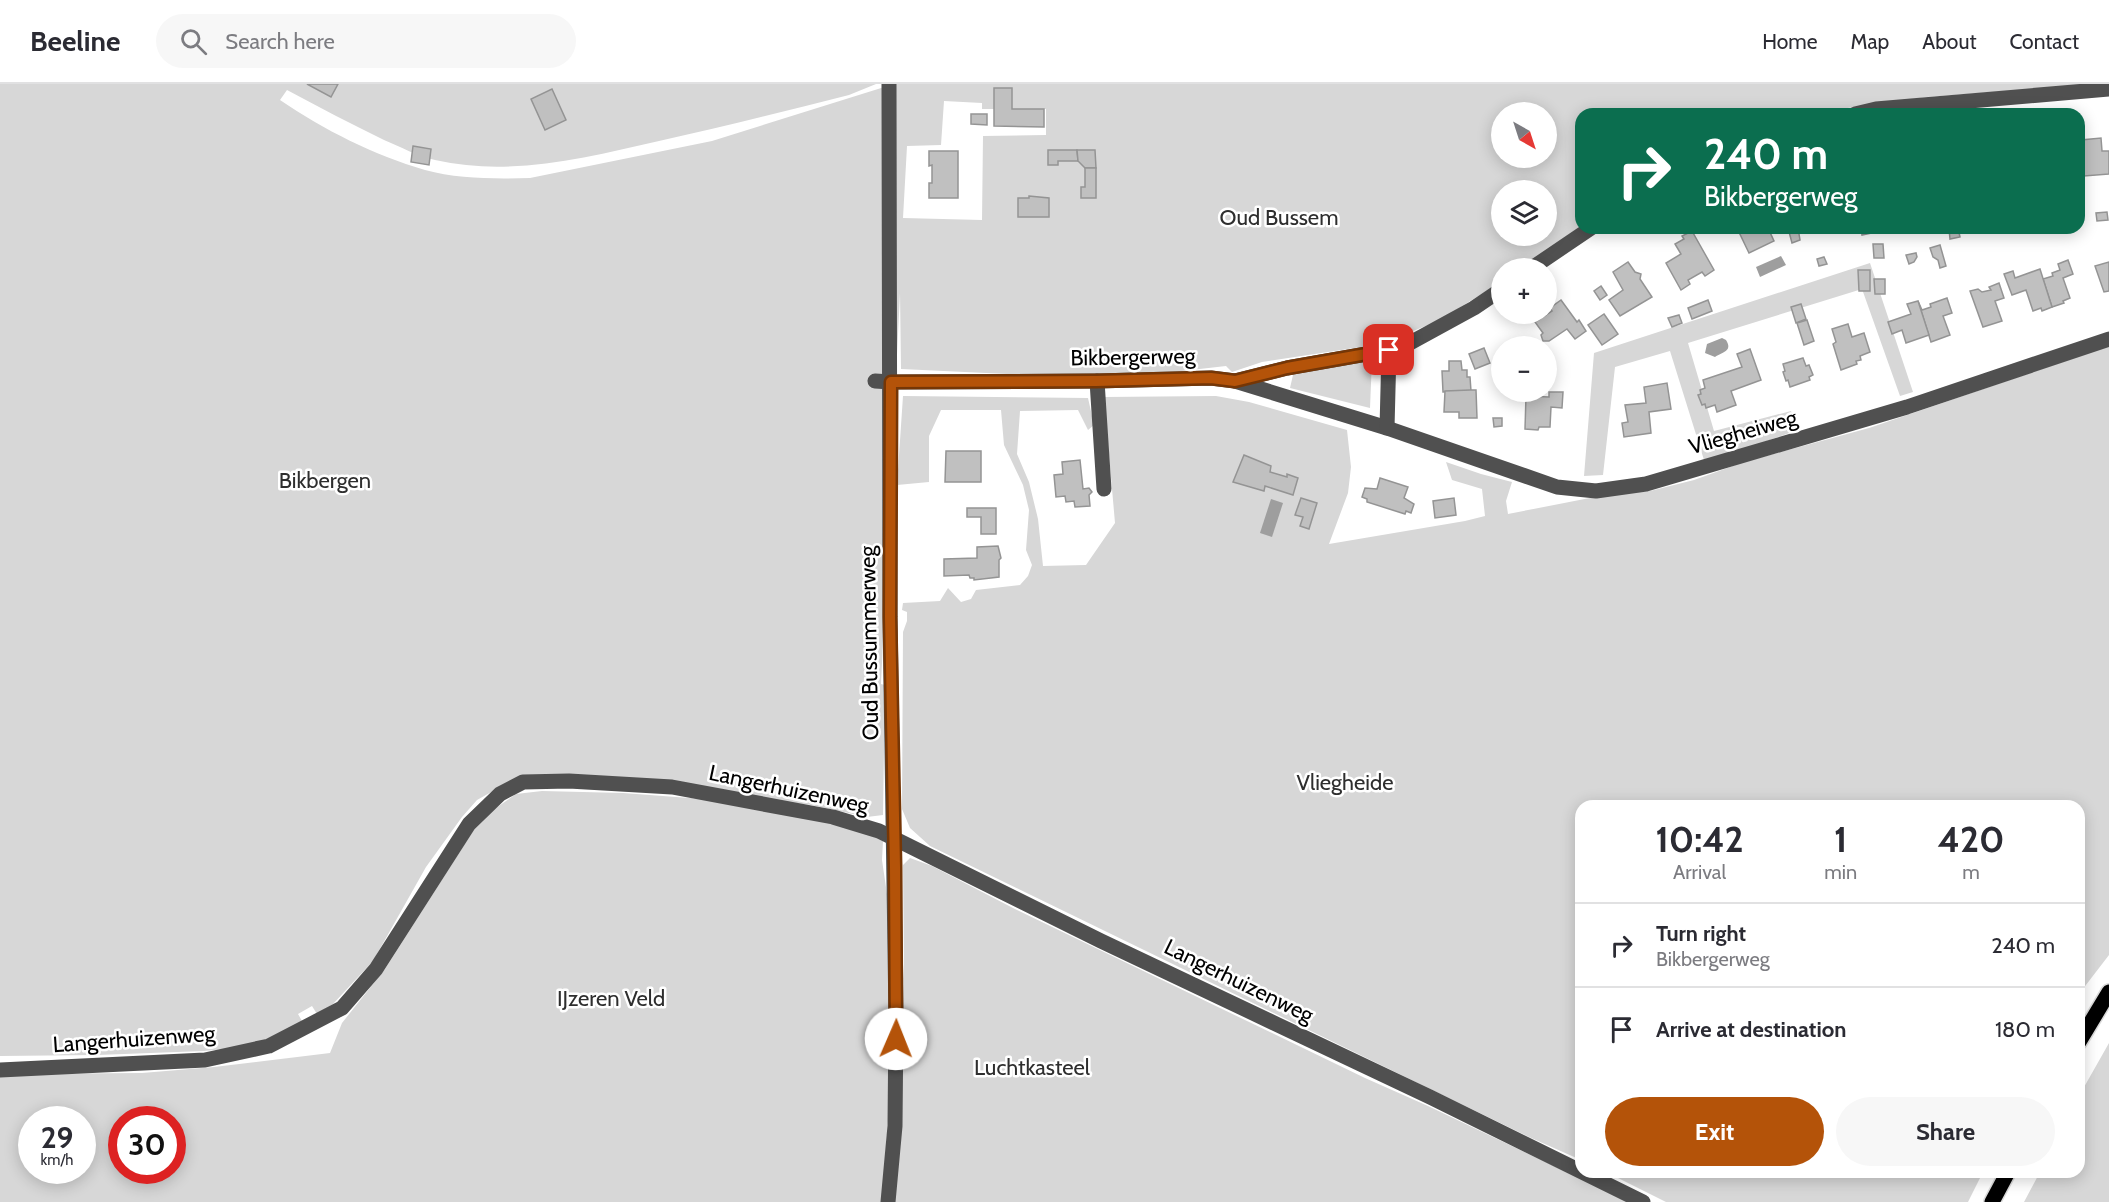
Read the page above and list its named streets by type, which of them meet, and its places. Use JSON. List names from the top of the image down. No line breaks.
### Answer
{"streets":{"street":["Bikbergerweg","Vliegheiweg","Oud Bussummerweg","Langerhuizenweg"]},"crossings":[["Bikbergerweg","Vliegheiweg"],["Bikbergerweg","Oud Bussummerweg"],["Oud Bussummerweg","Langerhuizenweg"]],"parks":["Oud Bussem","Bikbergen","Vliegheide","IJzeren Veld","Luchtkasteel"],"north":"bottom right","page":{"header":"Beeline","search":"Search here","nav":["Home","Map","About","Contact"],"map_buttons":["+","−"],"turn":["240 m","Bikbergerweg"],"eta":["10:42","Arrival","1","min","420","m"],"list":[{"name":"Turn right","note":"Bikbergerweg","value":"240 m"},{"name":"Arrive at destination","value":"180 m"}],"buttons":["Exit","Share"],"speed":"29 km/h","limit":"30"}}
